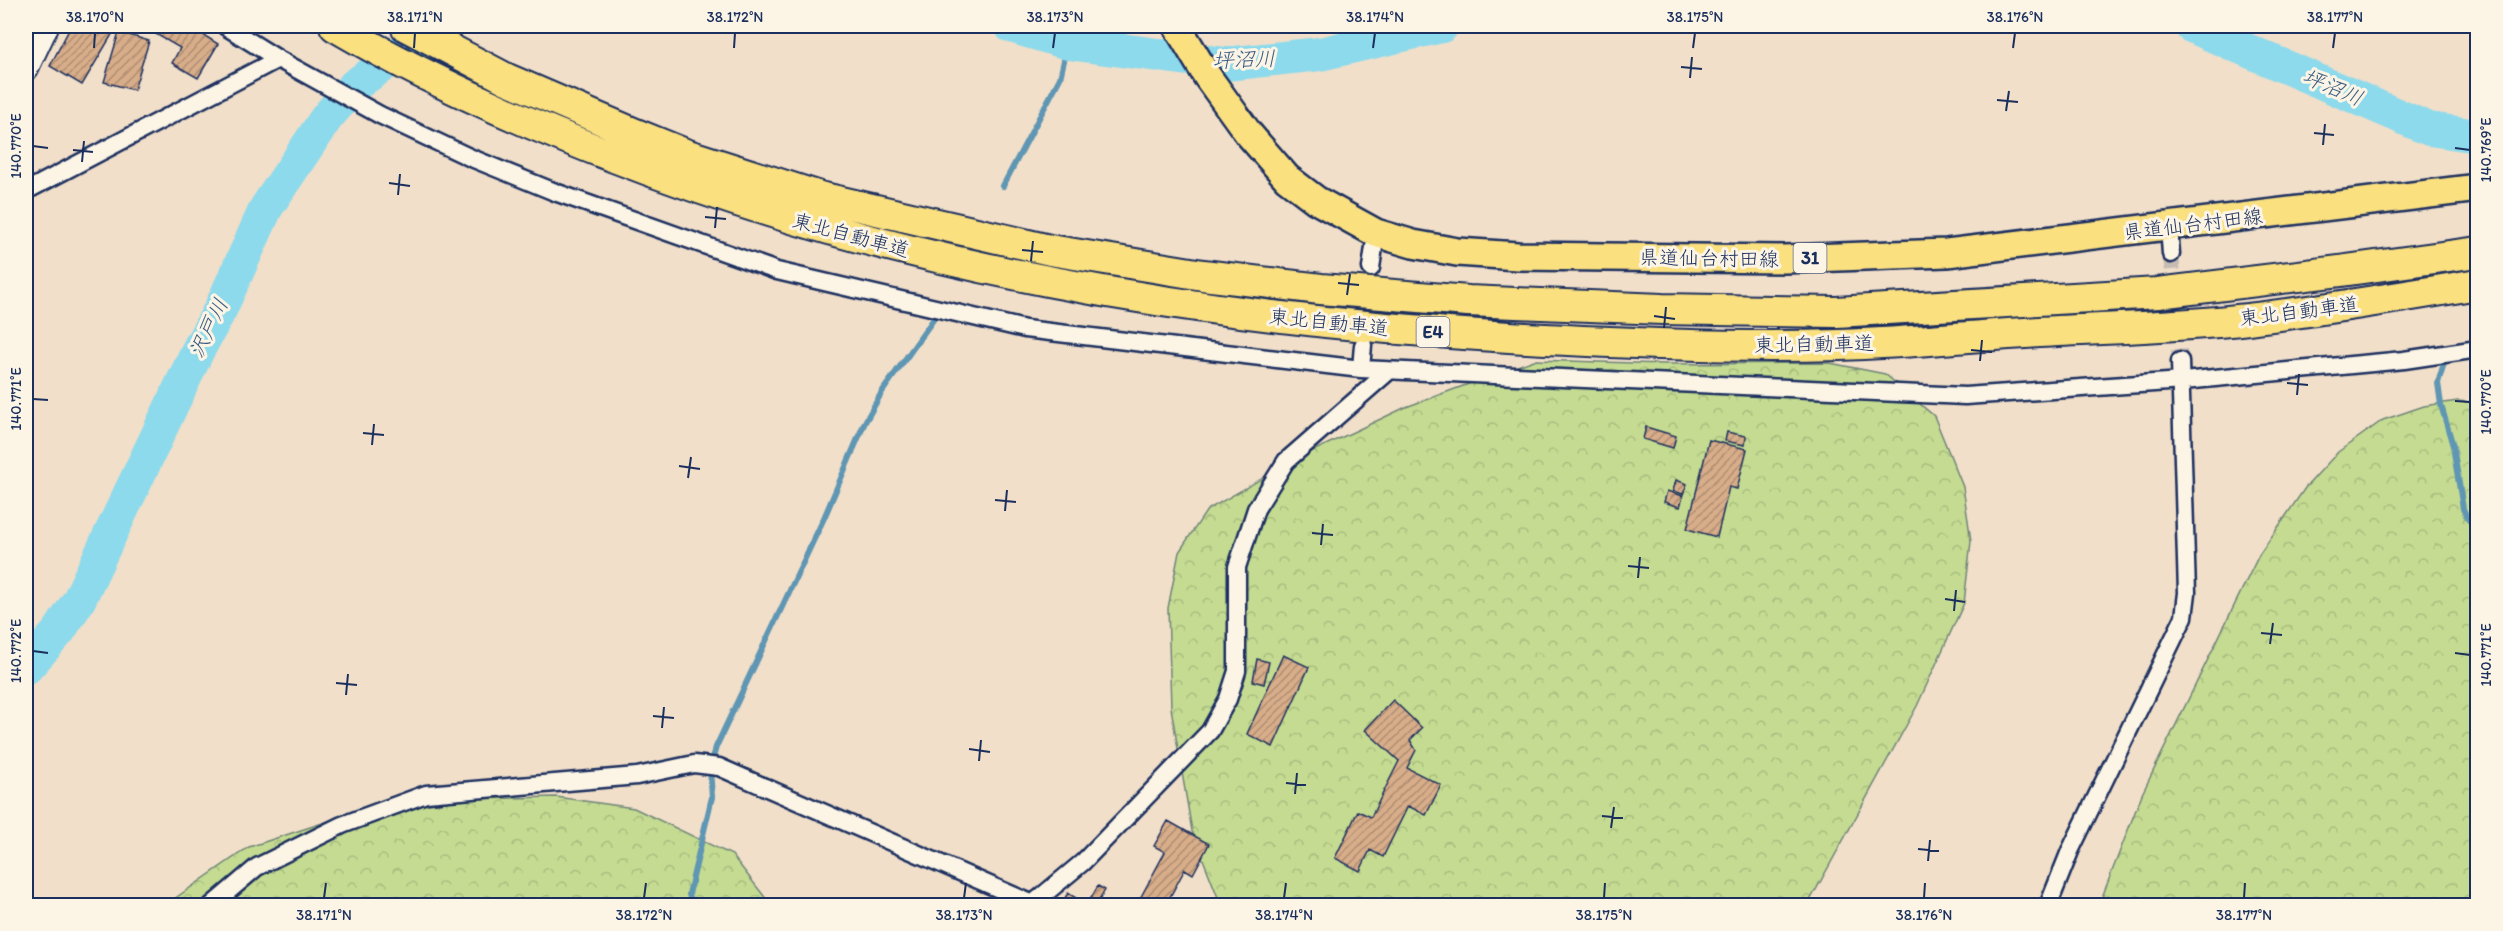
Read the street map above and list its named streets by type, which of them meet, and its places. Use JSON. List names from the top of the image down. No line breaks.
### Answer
{"streets":{"highway":["東北自動車道","E4"],"main road":["県道仙台村田線","31"]},"water":["坪沼川","沢戸川"],"coordinates":["38.170°N","38.171°N","38.172°N","38.173°N","38.174°N","38.175°N","38.176°N","38.177°N","140.770°E","140.769°E","140.771°E","140.772°E"]}
